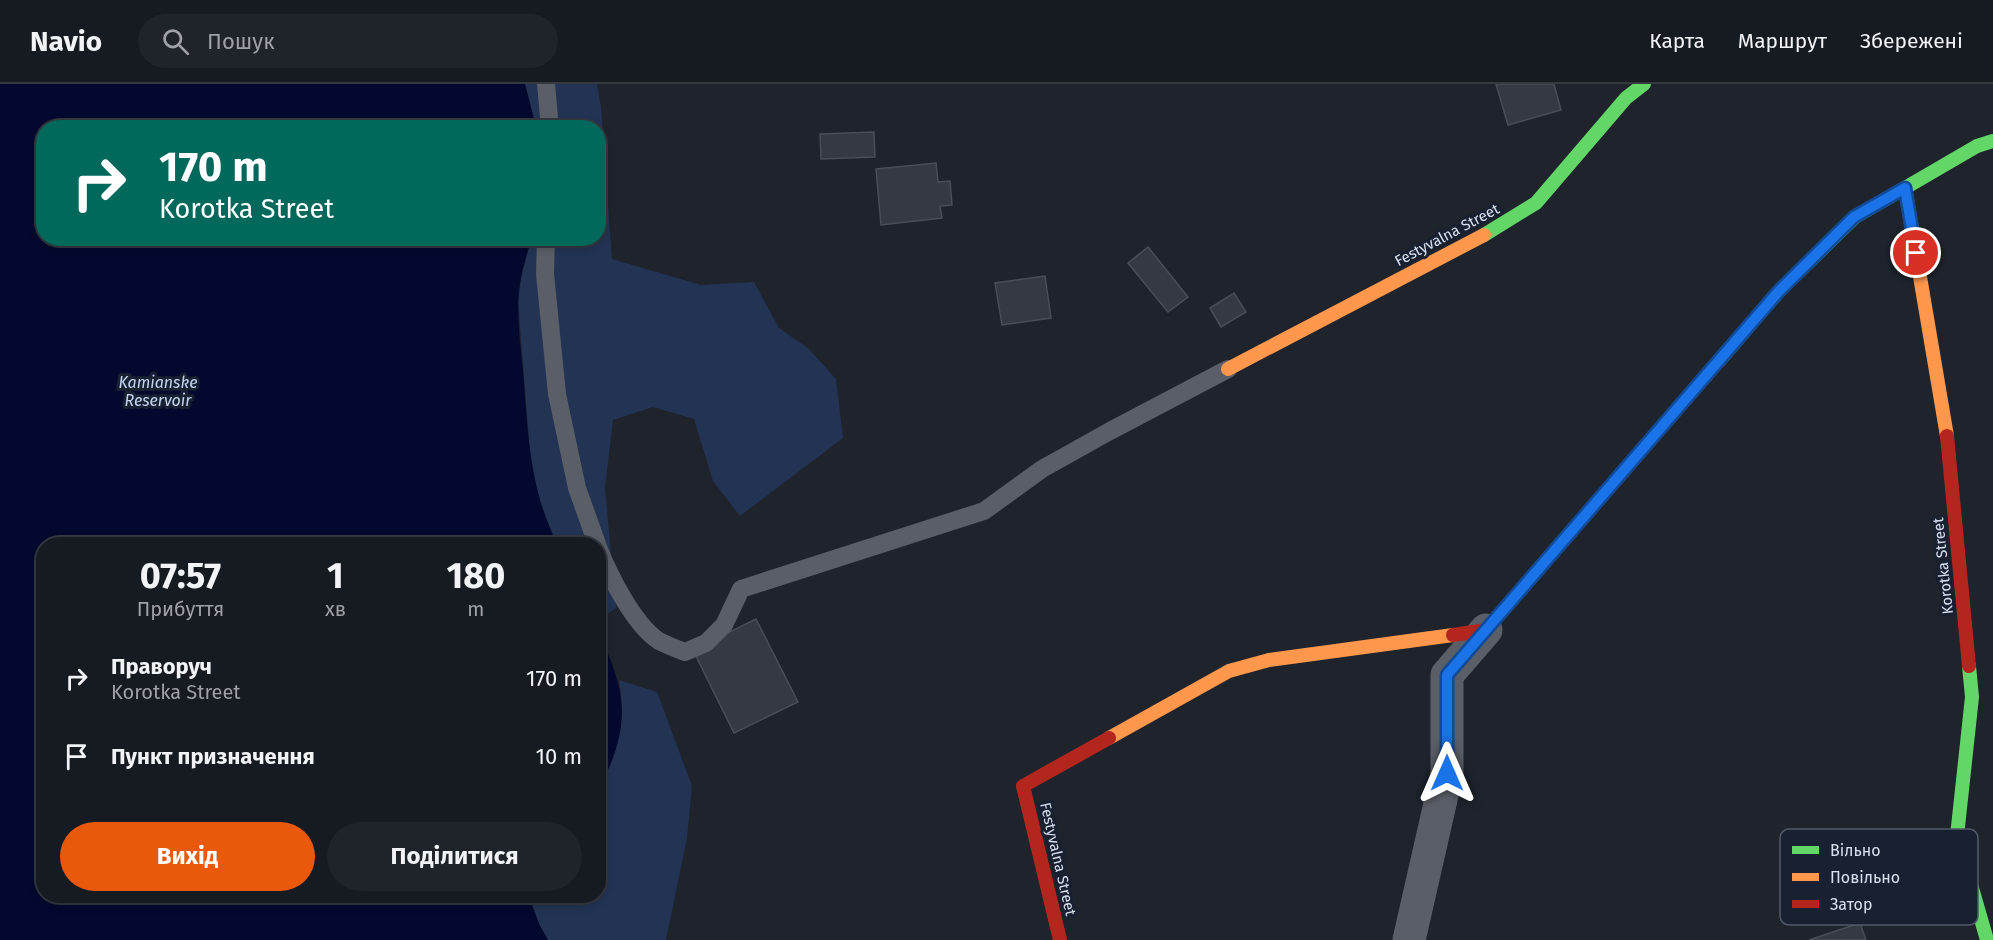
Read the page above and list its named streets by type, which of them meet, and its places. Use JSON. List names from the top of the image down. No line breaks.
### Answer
{"streets":{"street":["Festyvalna Street","Korotka Street"]},"water":["Kamianske Reservoir"],"legend":["Вільно","Повільно","Затор"],"page":{"header":"Navio","search":"Пошук","nav":["Карта","Маршрут","Збережені"],"turn":["170 m","Korotka Street"],"eta":["07:57","Прибуття","1","хв","180","m"],"list":[{"name":"Праворуч","note":"Korotka Street","value":"170 m"},{"name":"Пункт призначення","value":"10 m"}],"buttons":["Вихід","Поділитися"]}}
